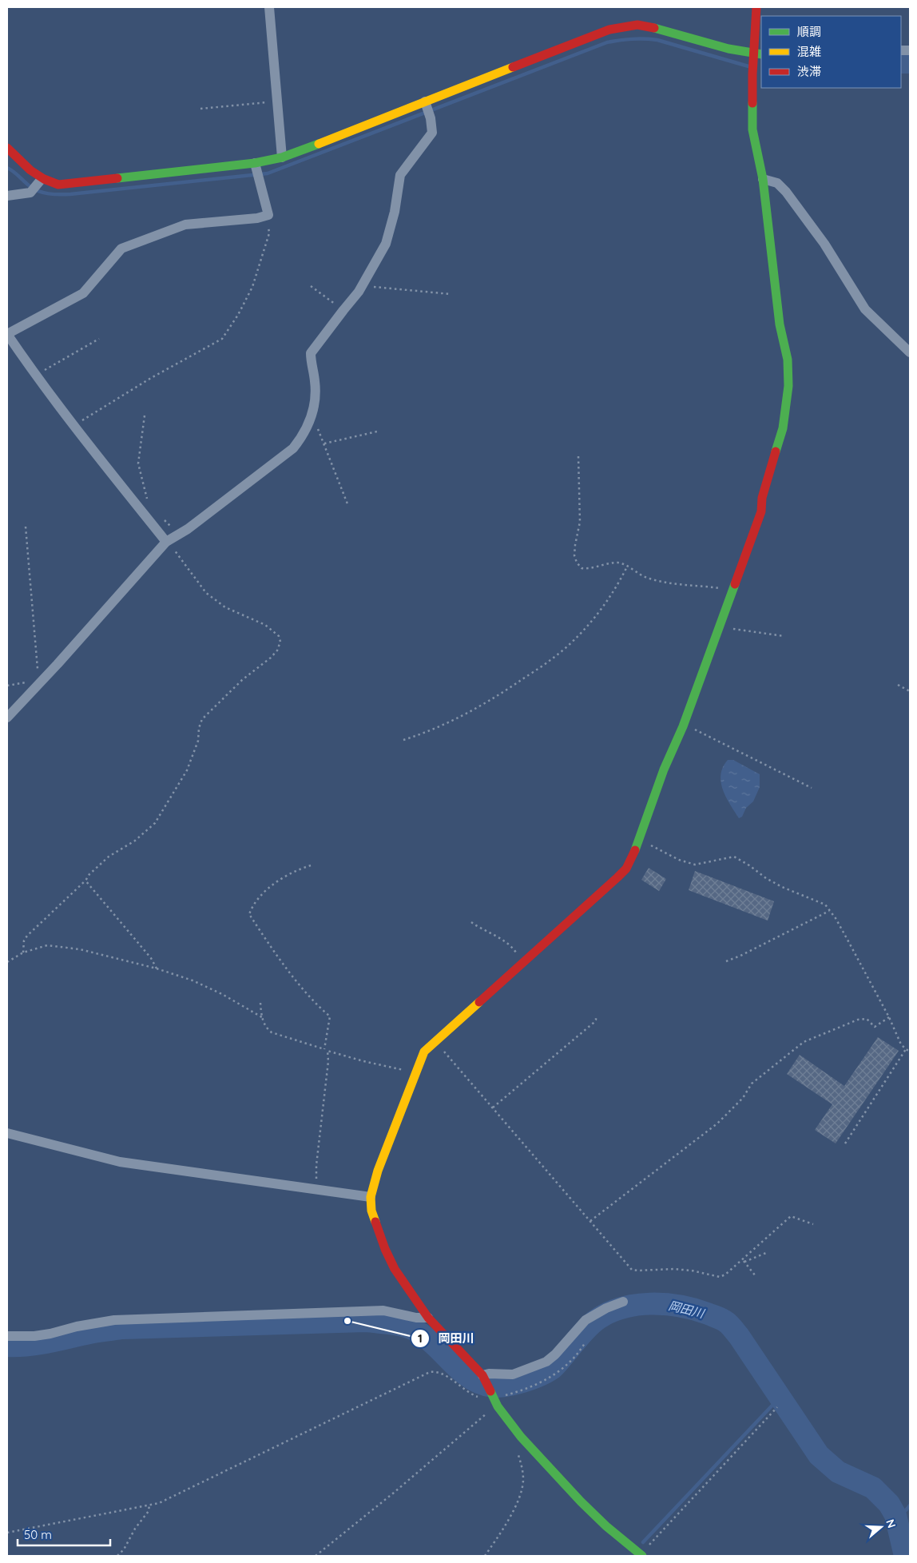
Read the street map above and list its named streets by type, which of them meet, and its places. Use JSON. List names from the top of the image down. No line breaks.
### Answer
{"water":["岡田川"],"places":["岡田川"],"legend":["順調","混雑","渋滞"],"scale_bar":"50 m","north":"right"}
